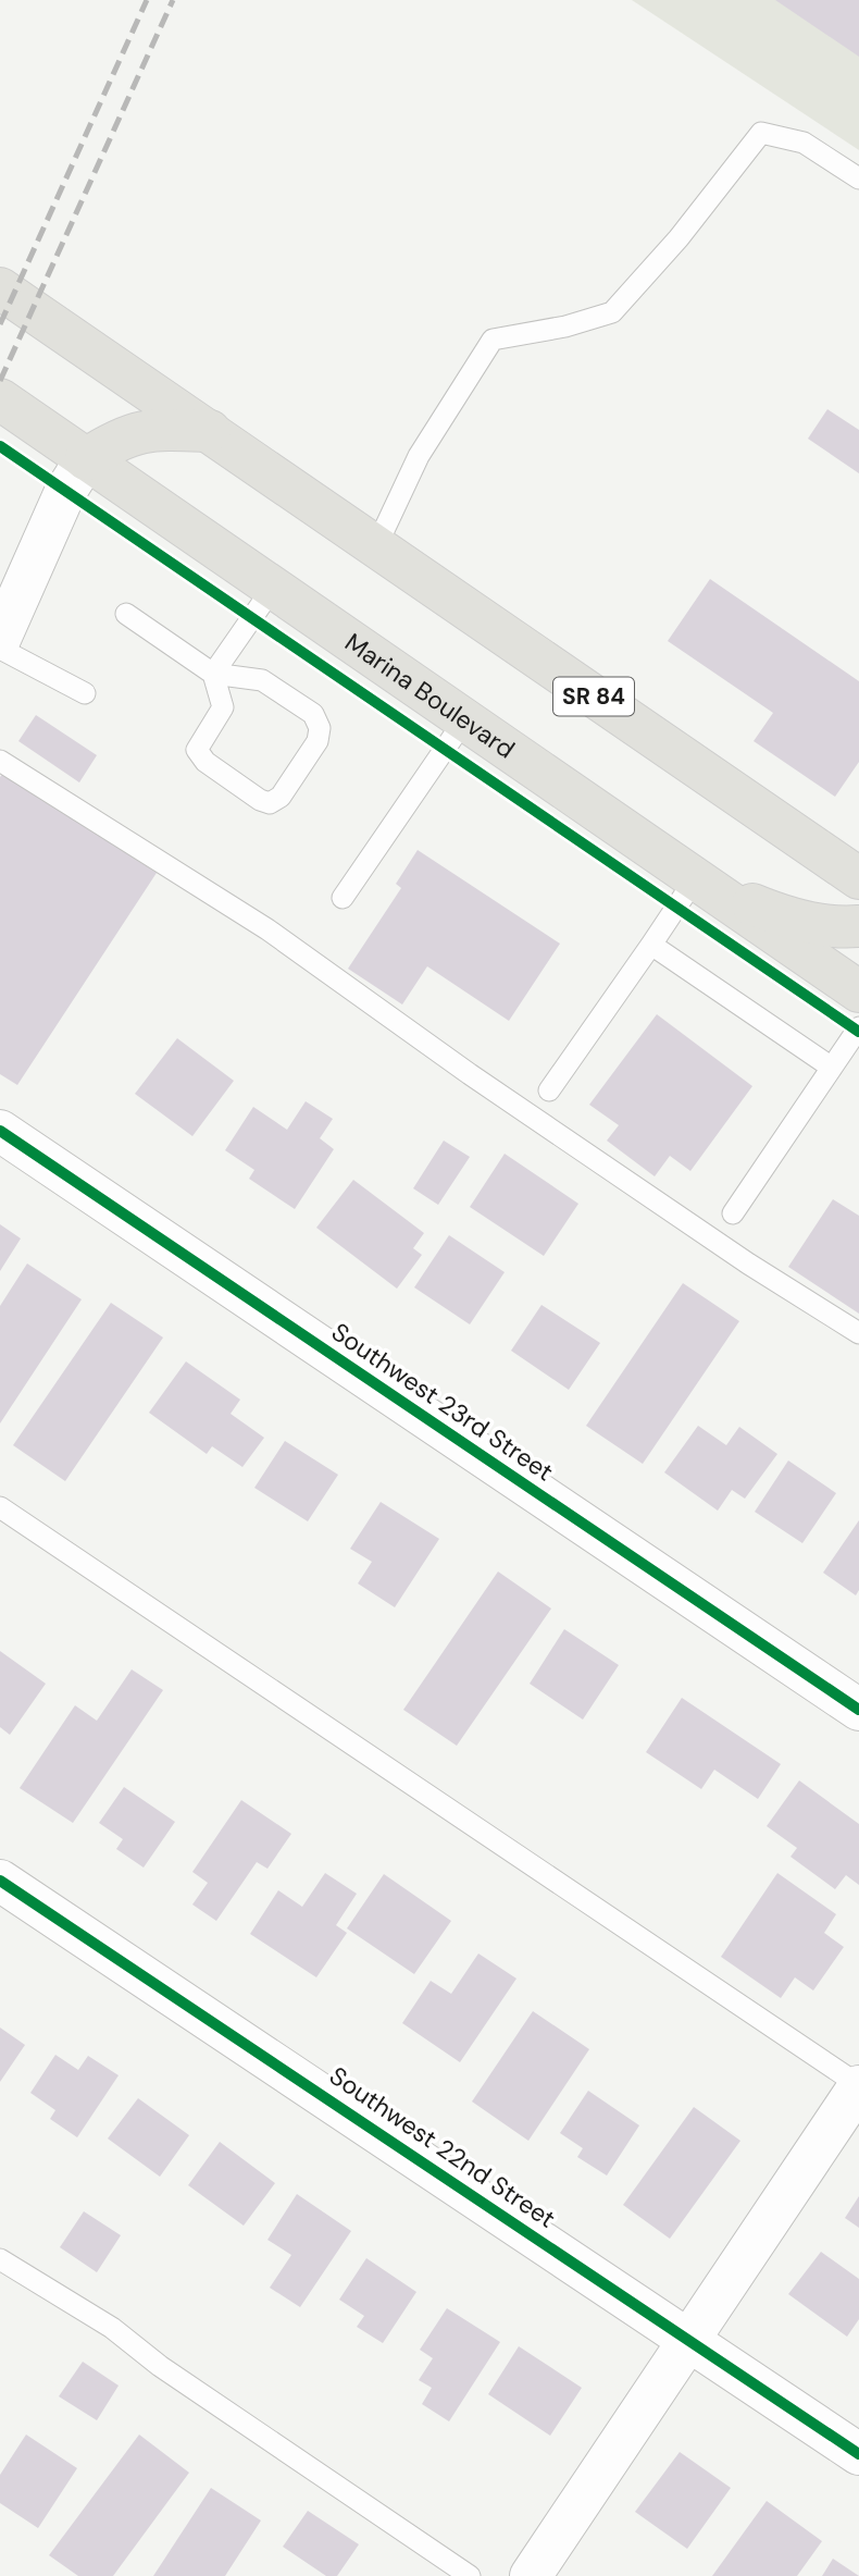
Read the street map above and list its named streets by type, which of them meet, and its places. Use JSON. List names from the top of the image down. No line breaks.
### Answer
{"streets":{"main road":["Marina Boulevard","SR 84"],"street":["Southwest 23rd Street","Southwest 22nd Street"]}}
